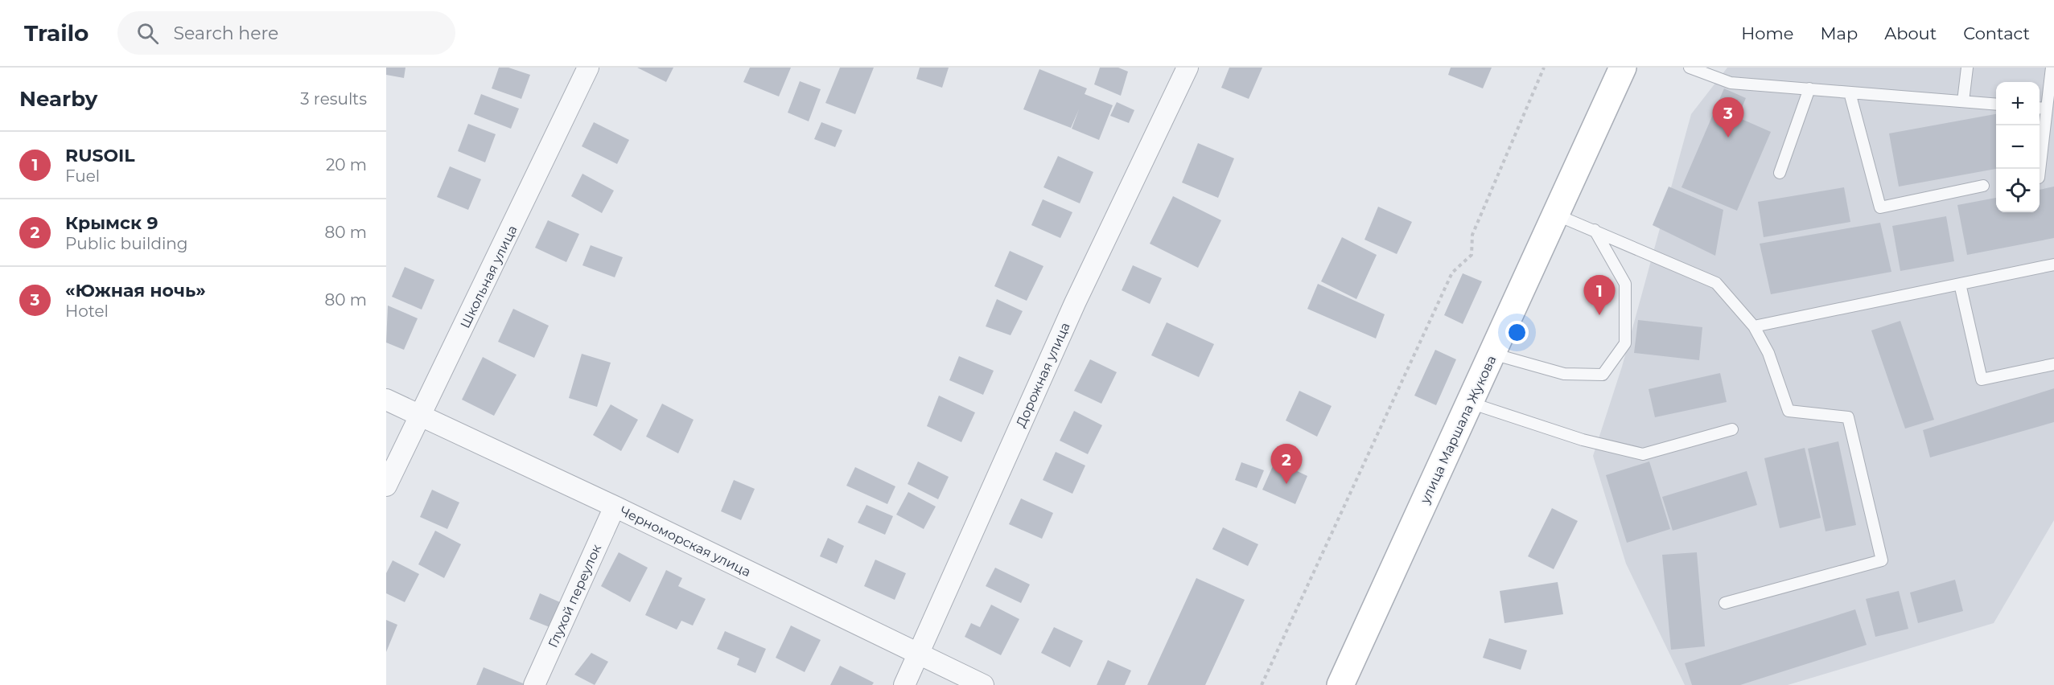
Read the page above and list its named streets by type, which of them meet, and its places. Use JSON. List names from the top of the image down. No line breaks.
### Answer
{"streets":{"main road":["улица Маршала Жукова"],"street":["Школьная улица","Дорожная улица","Черноморская улица","Глухой переулок"]},"crossings":[["Школьная улица","Черноморская улица"],["Дорожная улица","Черноморская улица"],["Черноморская улица","Глухой переулок"]],"page":{"header":"Trailo","search":"Search here","nav":["Home","Map","About","Contact"],"heading":["Nearby","3 results"],"map_buttons":["+","−"],"pins":["3","1","2"],"list":[{"mark":"1","name":"RUSOIL","note":"Fuel","value":"20 m"},{"mark":"2","name":"Крымск 9","note":"Public building","value":"80 m"},{"mark":"3","name":"«Южная ночь»","note":"Hotel","value":"80 m"}]}}
